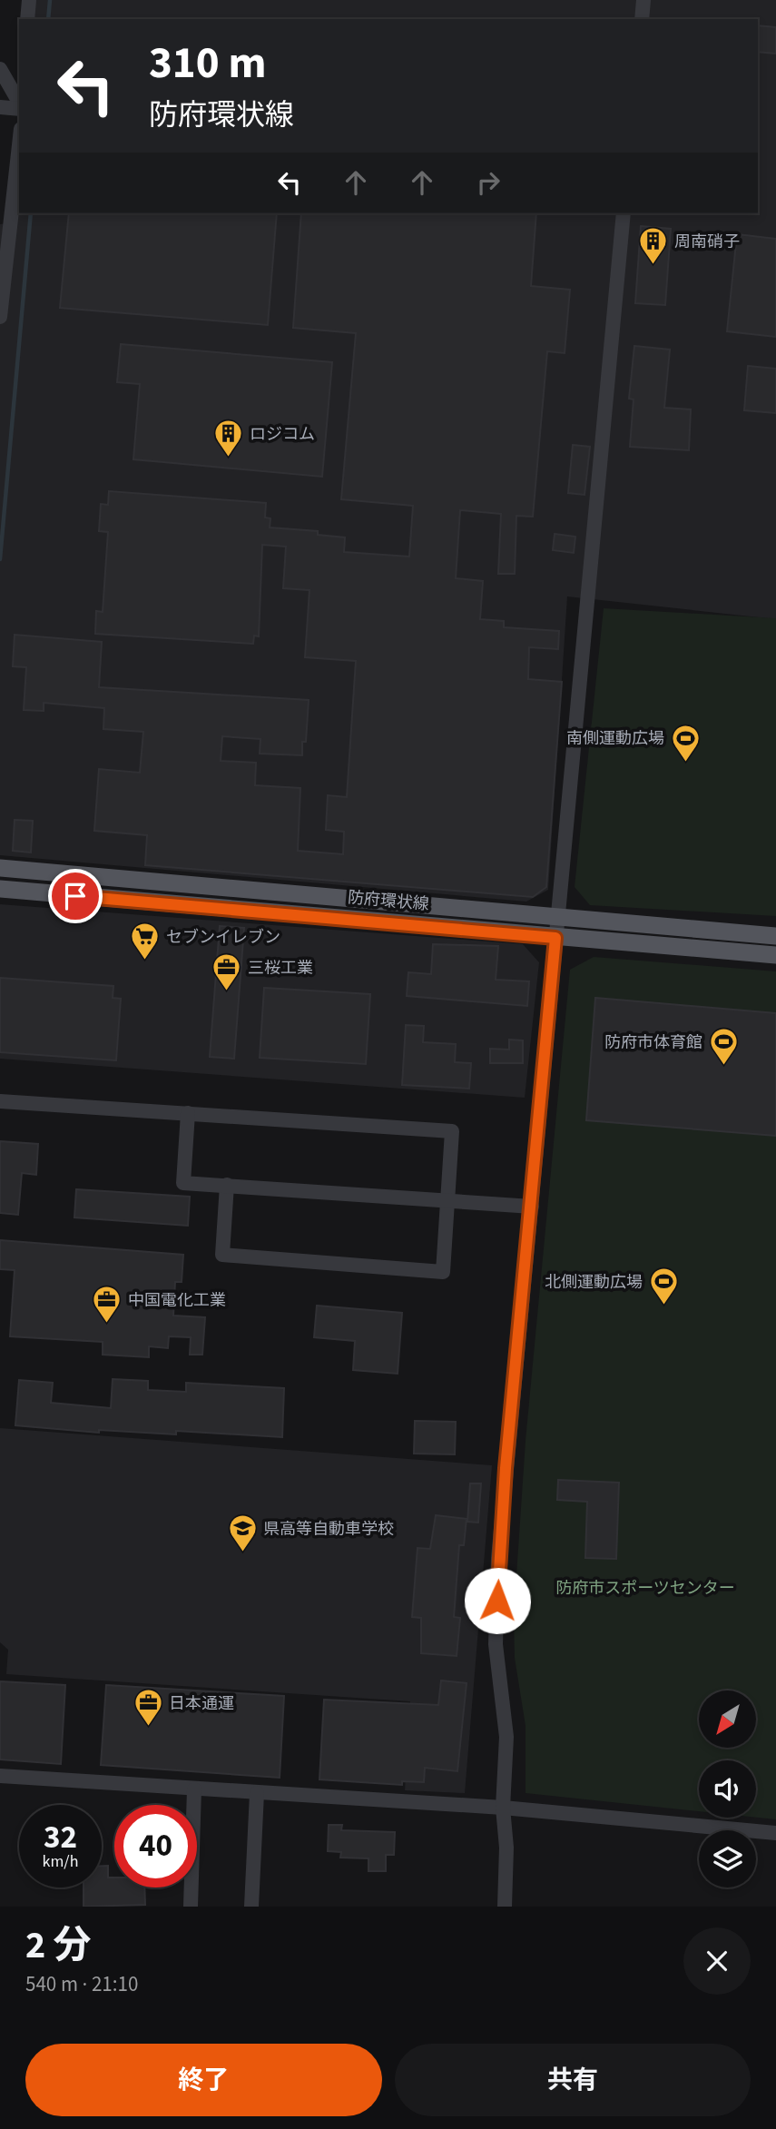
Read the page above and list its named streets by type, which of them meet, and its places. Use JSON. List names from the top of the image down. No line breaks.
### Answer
{"streets":{"main road":["防府環状線"]},"parks":["防府市スポーツセンター"],"places":{"building":["周南硝子","ロジコム"],"sports":["南側運動広場","防府市体育館","北側運動広場"],"supermarket":["セブンイレブン"],"office":["三桜工業","中国電化工業","日本通運"],"school or university":["県高等自動車学校"]},"north":"bottom left","page":{"turn":["310 m","防府環状線"],"speed":"32 km/h","limit":"40","heading":["2 分","540 m · 21:10"],"buttons":["終了","共有"]}}
